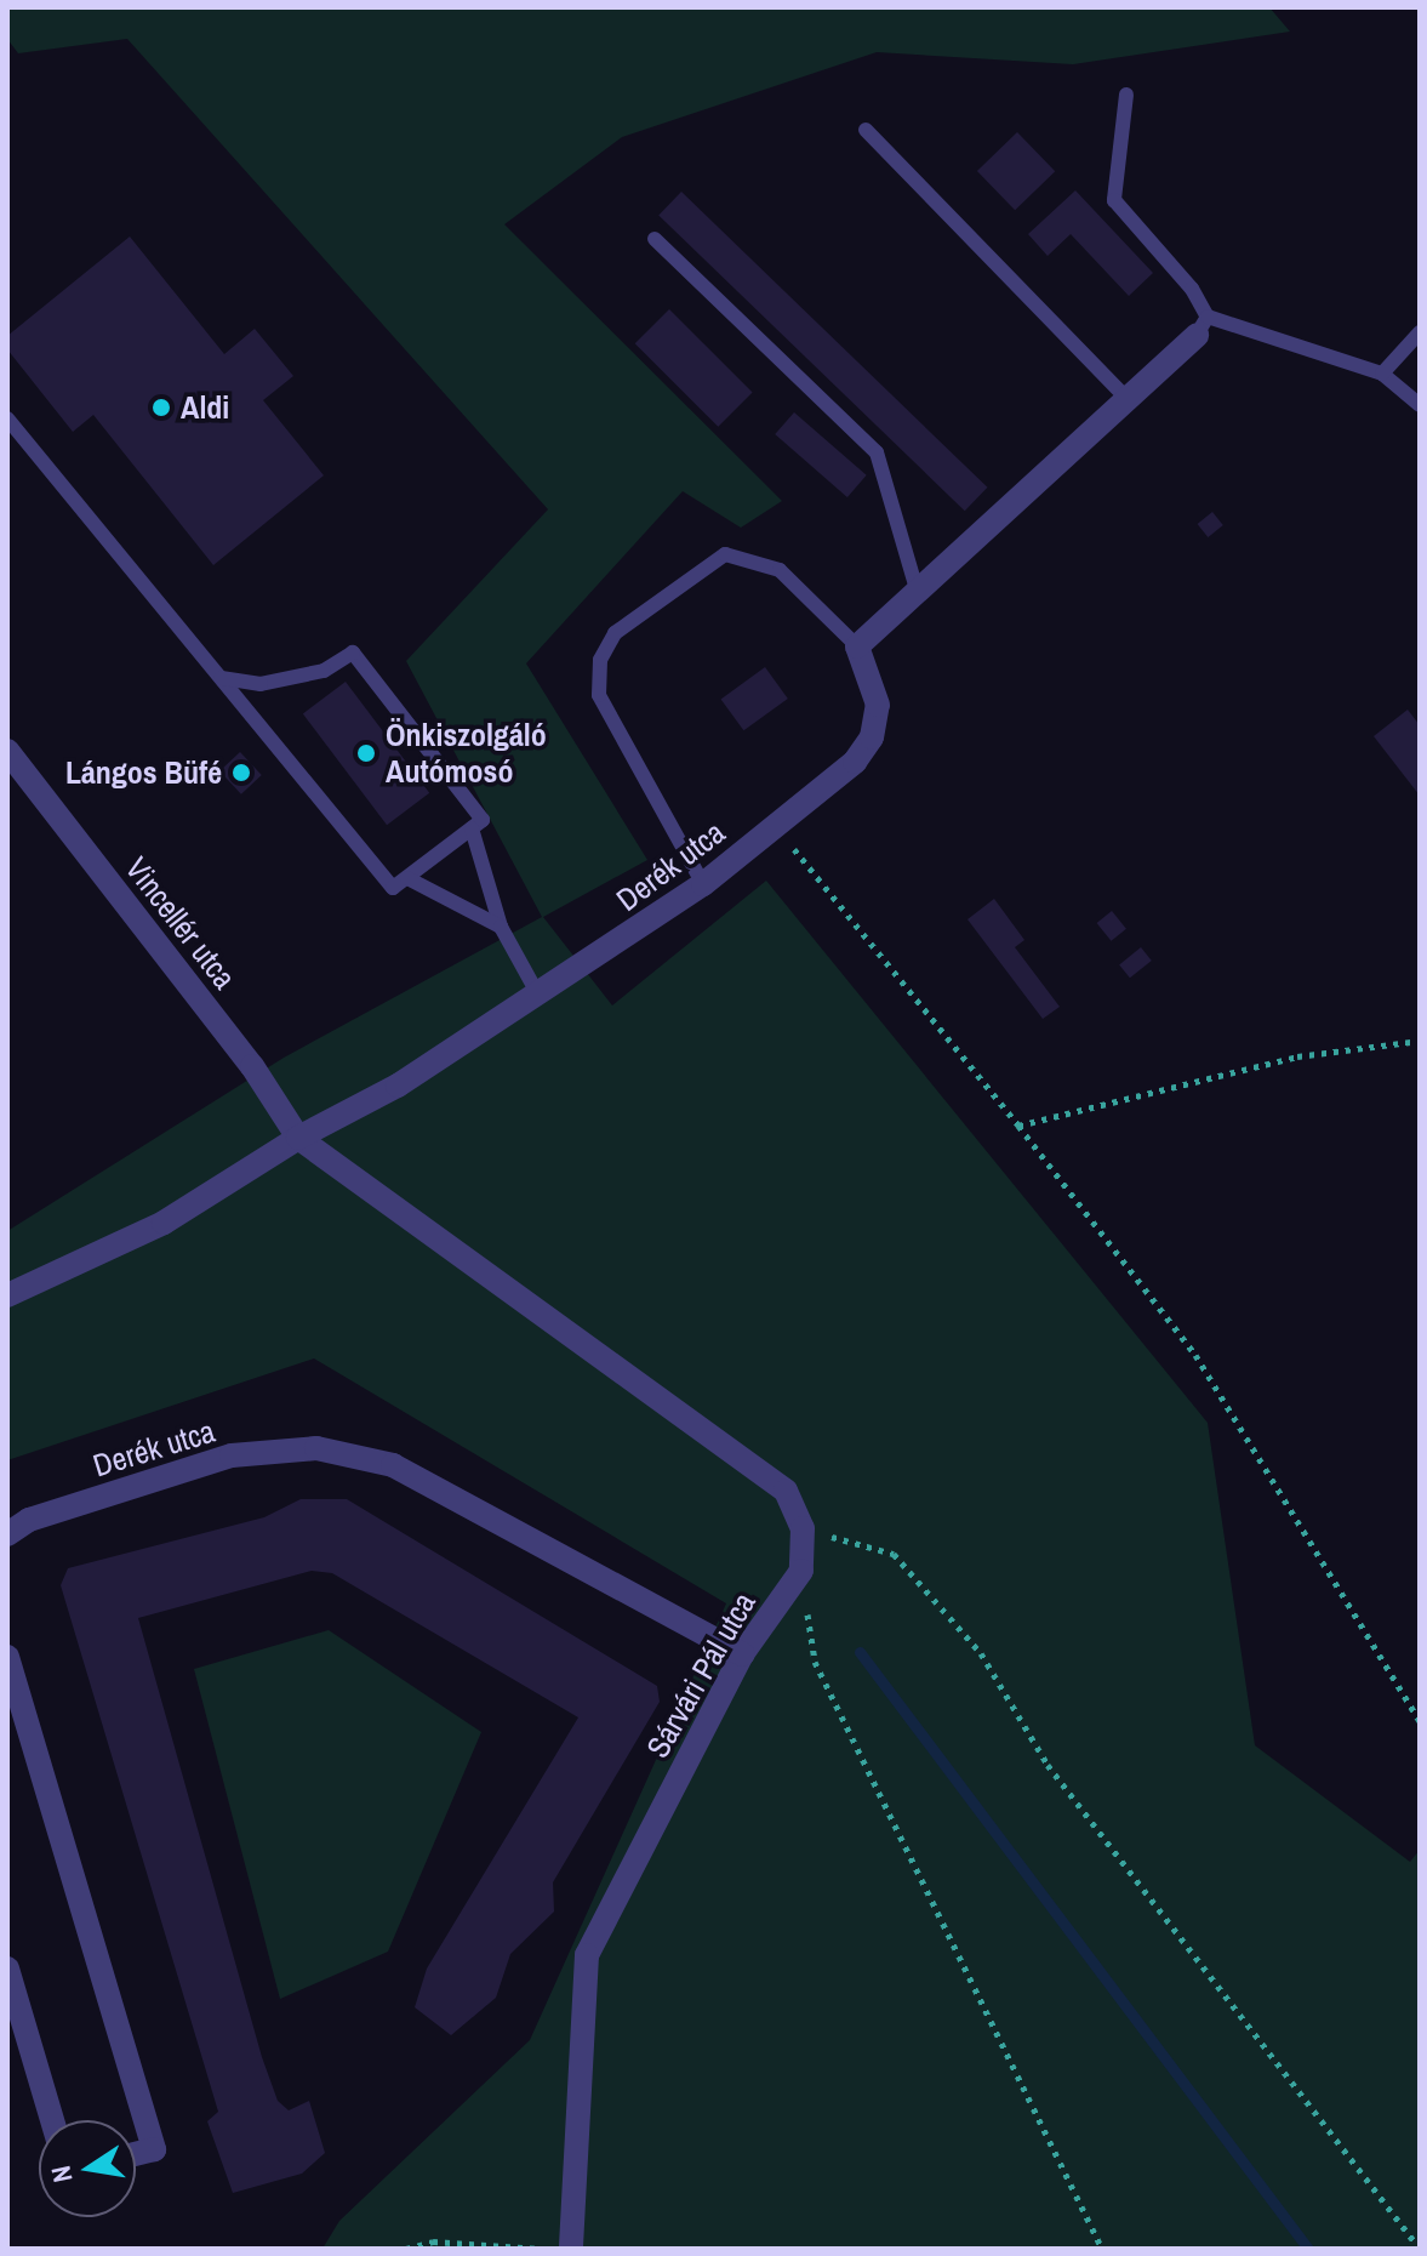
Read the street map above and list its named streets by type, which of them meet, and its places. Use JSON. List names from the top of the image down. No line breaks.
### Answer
{"streets":{"street":["Derék utca","Vincellér utca","Sárvári Pál utca"]},"crossings":[["Derék utca","Vincellér utca"],["Derék utca","Sárvári Pál utca"]],"places":["Aldi","Önkiszolgáló Autómosó","Lángos Büfé"],"north":"left"}
